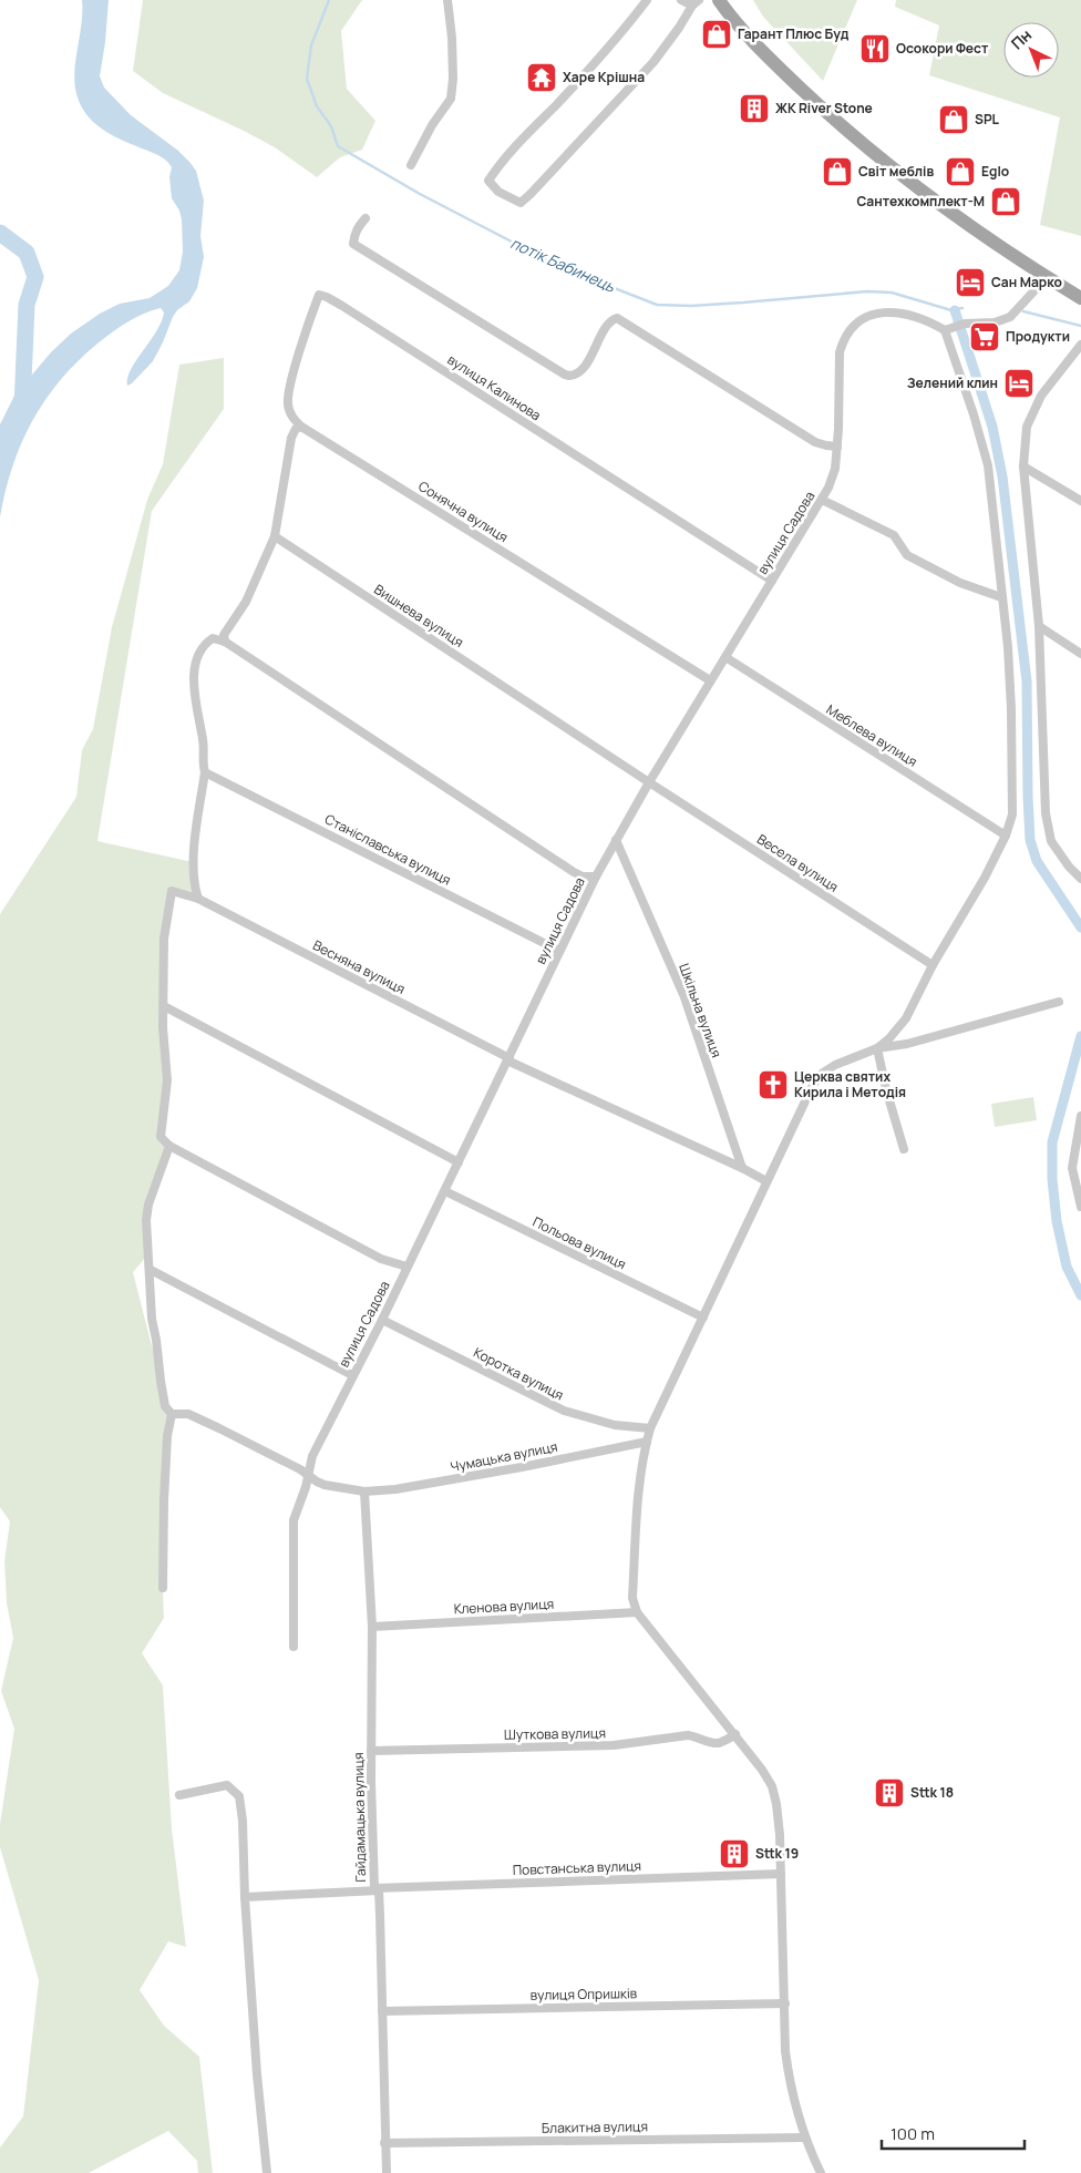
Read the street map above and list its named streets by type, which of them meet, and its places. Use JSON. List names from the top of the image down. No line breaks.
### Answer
{"streets":{"street":["вулиця Калинова","Сонячна вулиця","вулиця Садова","Вишнева вулиця","Меблева вулиця","Станіславська вулиця","Весела вулиця","Весняна вулиця","Шкільна вулиця","Польова вулиця","Коротка вулиця","Чумацька вулиця","Кленова вулиця","Шуткова вулиця","Гайдамацька вулиця","Повстанська вулиця","вулиця Опришків","Блакитна вулиця"]},"crossings":[["вулиця Калинова","Сонячна вулиця"],["вулиця Калинова","вулиця Садова"],["Сонячна вулиця","вулиця Садова"],["вулиця Садова","Вишнева вулиця"],["вулиця Садова","Меблева вулиця"],["вулиця Садова","Станіславська вулиця"],["вулиця Садова","Весела вулиця"],["вулиця Садова","Весняна вулиця"],["вулиця Садова","Шкільна вулиця"],["вулиця Садова","Польова вулиця"],["вулиця Садова","Коротка вулиця"],["вулиця Садова","Чумацька вулиця"],["Вишнева вулиця","Весела вулиця"],["Весняна вулиця","Шкільна вулиця"],["Чумацька вулиця","Гайдамацька вулиця"],["Кленова вулиця","Гайдамацька вулиця"],["Шуткова вулиця","Гайдамацька вулиця"],["Гайдамацька вулиця","Повстанська вулиця"],["Гайдамацька вулиця","вулиця Опришків"],["Гайдамацька вулиця","Блакитна вулиця"]],"water":["потік Бабинець"],"places":{"shop":["Гарант Плюс Буд","SPL","Світ меблів","Eglo","Сантехкомплект-М"],"restaurant":["Осокори Фест"],"temple":["Харе Крішна"],"building":["ЖК River Stone","Sttk 18","Sttk 19"],"hotel":["Сан Марко","Зелений клин"],"supermarket":["Продукти"],"church":["Церква святих Кирила і Методія"]},"scale_bar":"100 m","north":"top left"}
